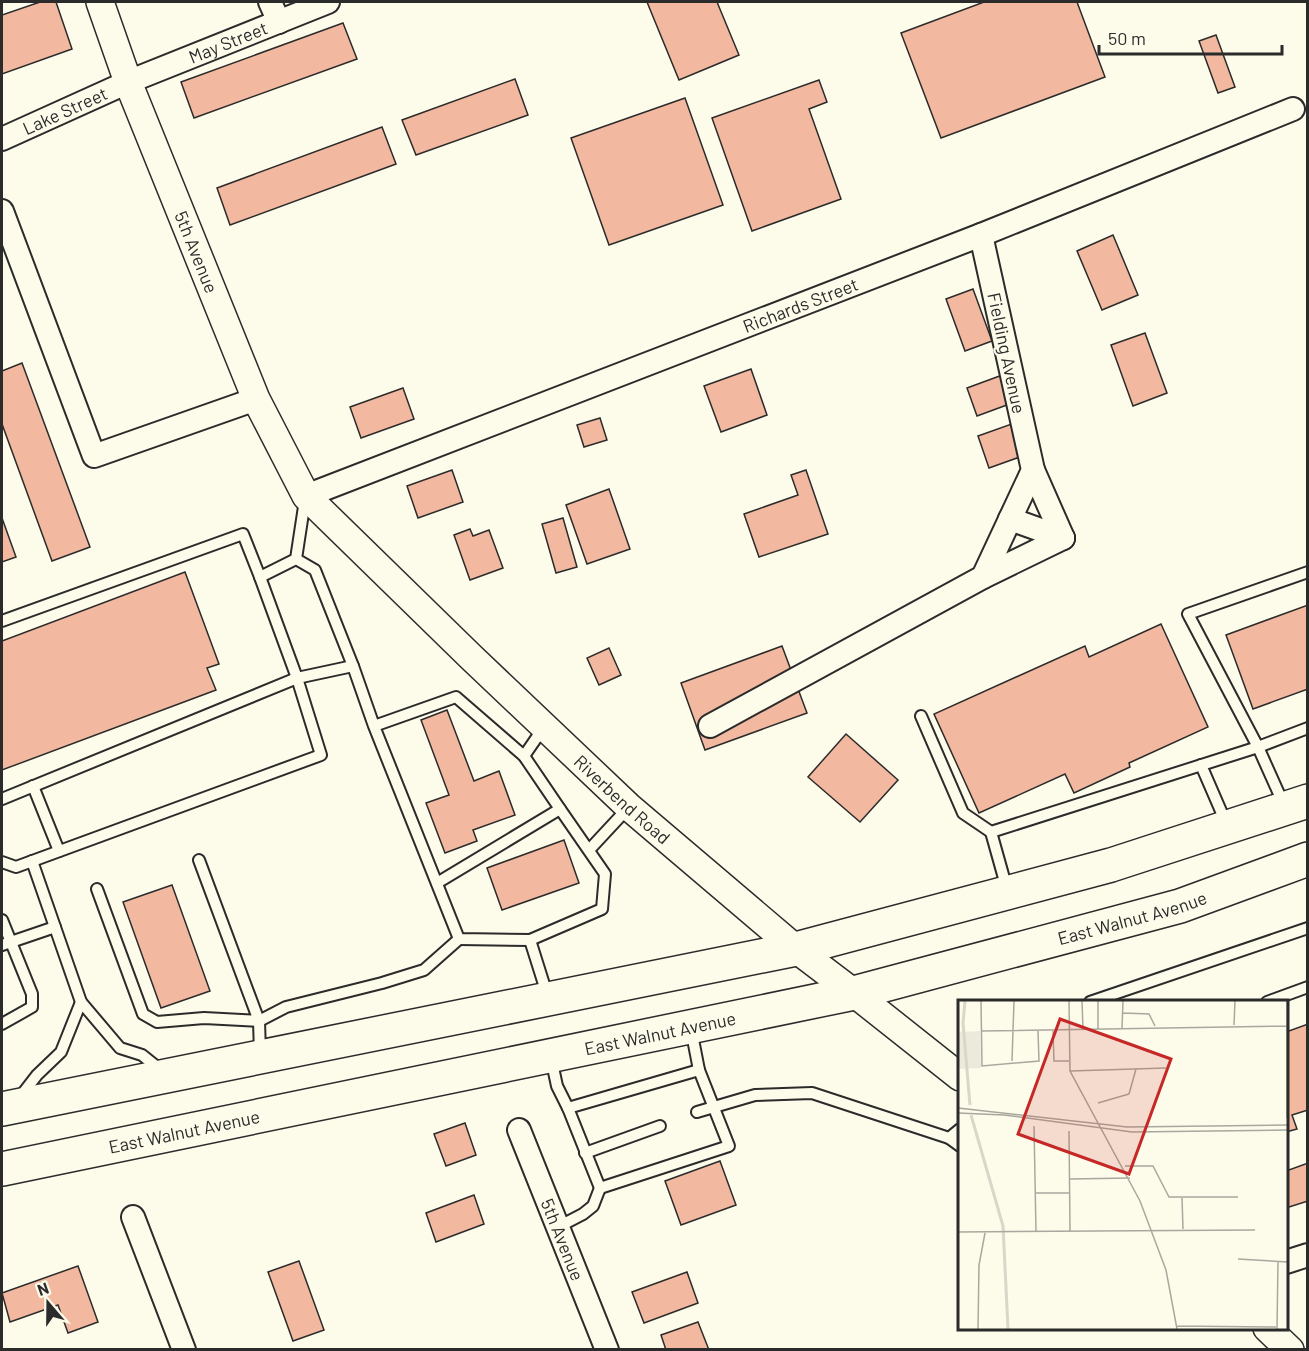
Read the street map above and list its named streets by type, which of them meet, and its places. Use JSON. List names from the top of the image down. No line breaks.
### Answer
{"streets":{"main road":["East Walnut Avenue"],"street":["May Street","Lake Street","5th Avenue","Richards Street","Fielding Avenue","Riverbend Road"]},"crossings":[["May Street","Lake Street"],["May Street","5th Avenue"],["Lake Street","5th Avenue"],["5th Avenue","Richards Street"],["5th Avenue","Riverbend Road"],["Richards Street","Fielding Avenue"],["Richards Street","Riverbend Road"],["Riverbend Road","East Walnut Avenue"]],"scale_bar":"50 m","north":"top"}
